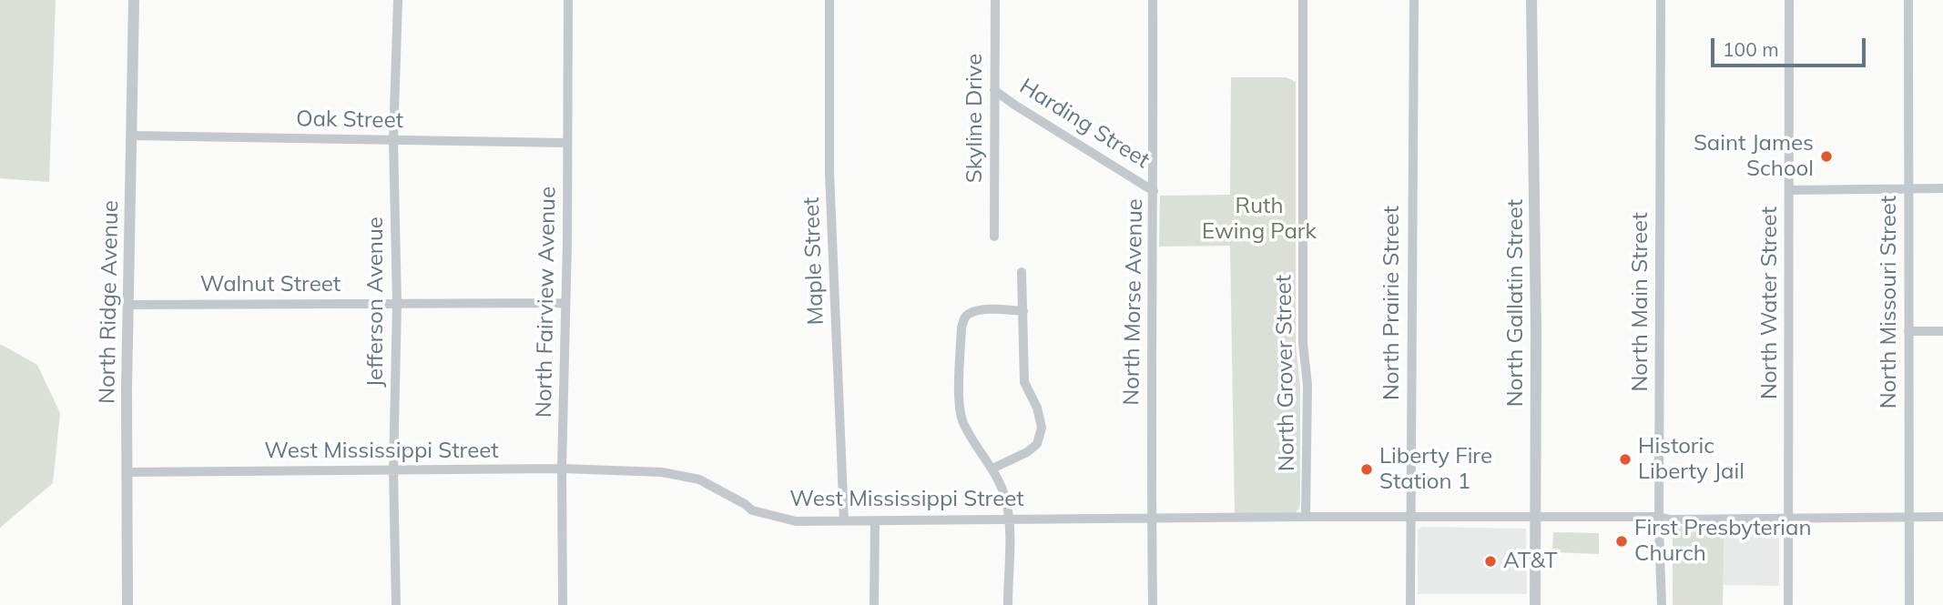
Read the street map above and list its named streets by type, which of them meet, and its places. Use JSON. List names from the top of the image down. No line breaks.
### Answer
{"streets":{"street":["Skyline Drive","Oak Street","Harding Street","Maple Street","Walnut Street","North Ridge Avenue","Jefferson Avenue","North Fairview Avenue","North Morse Avenue","North Main Street","North Missouri Street","North Prairie Street","North Gallatin Street","North Water Street","North Grover Street","West Mississippi Street"]},"crossings":[["Skyline Drive","Harding Street"],["Oak Street","North Ridge Avenue"],["Oak Street","Jefferson Avenue"],["Oak Street","North Fairview Avenue"],["Harding Street","North Morse Avenue"],["Maple Street","West Mississippi Street"],["Walnut Street","North Ridge Avenue"],["Walnut Street","Jefferson Avenue"],["Walnut Street","North Fairview Avenue"],["North Ridge Avenue","West Mississippi Street"],["Jefferson Avenue","West Mississippi Street"],["North Fairview Avenue","West Mississippi Street"],["North Morse Avenue","West Mississippi Street"],["North Main Street","West Mississippi Street"],["North Missouri Street","West Mississippi Street"],["North Prairie Street","West Mississippi Street"],["North Gallatin Street","West Mississippi Street"],["North Water Street","West Mississippi Street"],["North Grover Street","West Mississippi Street"]],"parks":["Ruth Ewing Park"],"places":["Saint James School","Historic Liberty Jail","Liberty Fire Station 1","First Presbyterian Church","AT&T"],"scale_bar":"100 m"}
